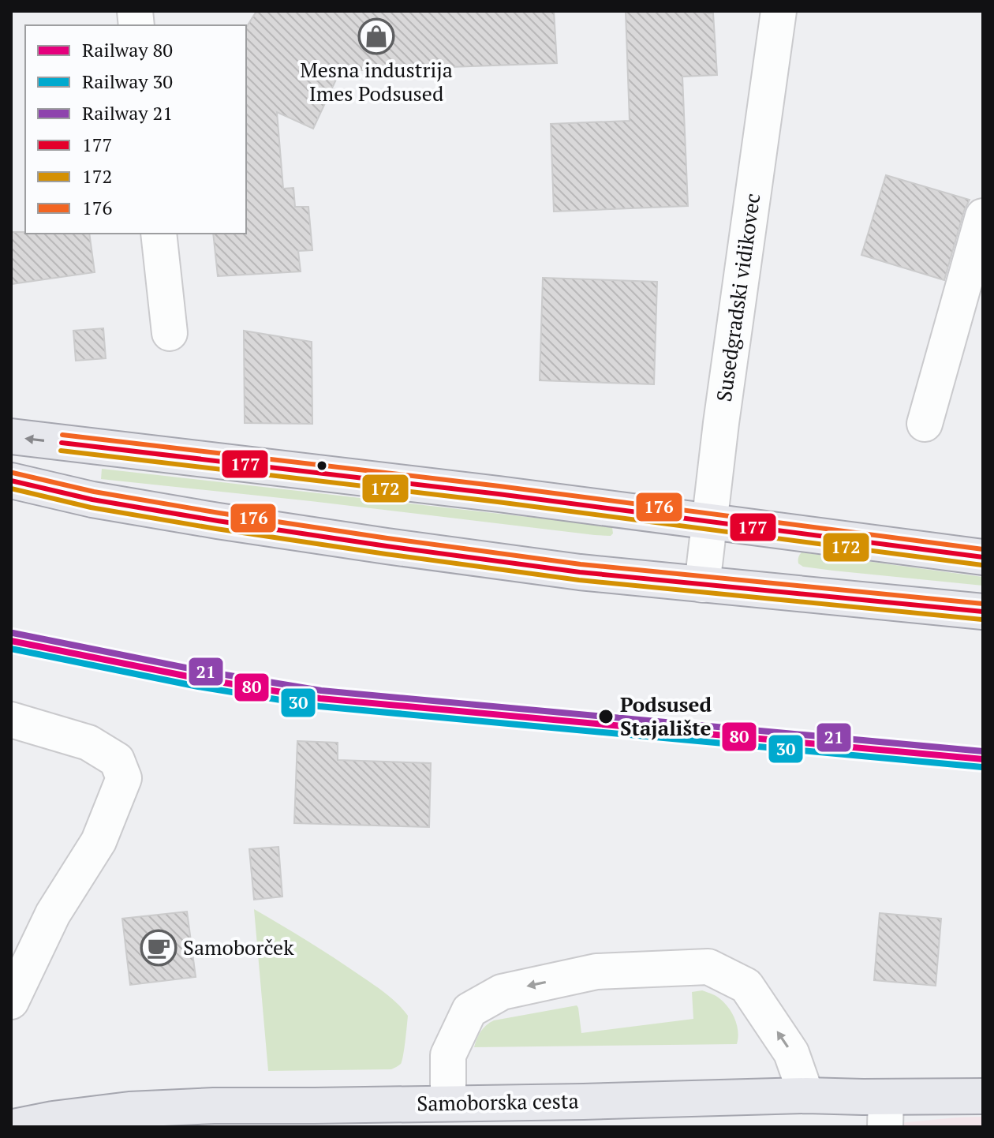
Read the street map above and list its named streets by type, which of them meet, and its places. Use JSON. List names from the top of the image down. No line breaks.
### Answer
{"streets":{"main road":["Samoborska cesta"],"street":["Susedgradski vidikovec"]},"places":{"shop":["Mesna industrija Imes Podsused"],"other":["Podsused Stajalište"],"cafe":["Samoborček"]},"lines":["transit line 176","transit line 177","transit line 172","rail line 21","rail line 80","rail line 30"],"legend":["Railway 80","Railway 30","Railway 21","177","172","176"]}
